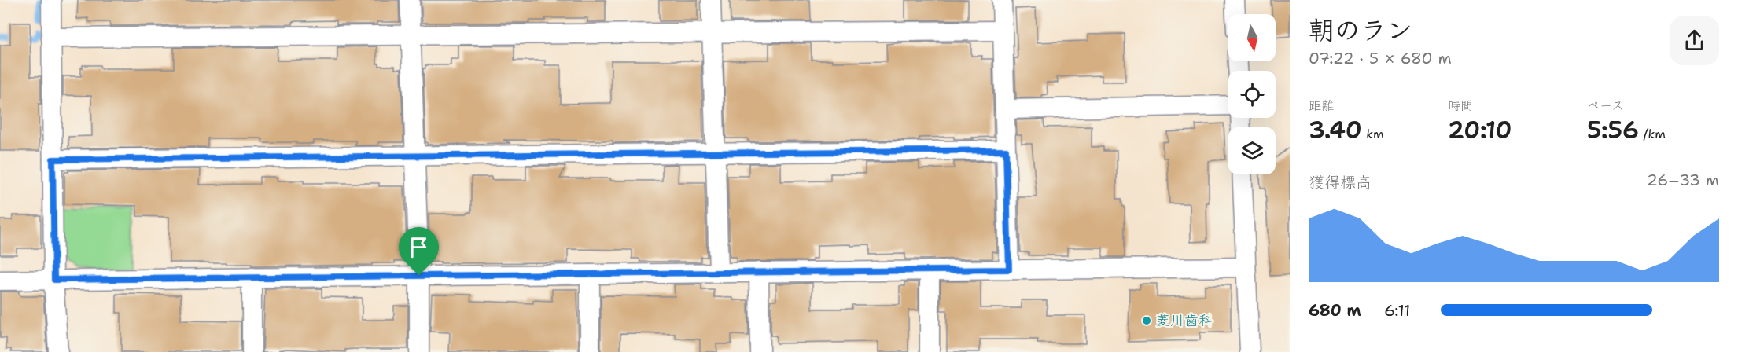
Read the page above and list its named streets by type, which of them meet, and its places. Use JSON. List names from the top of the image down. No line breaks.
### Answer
{"places":["菱川歯科"],"north":"bottom","page":{"heading":["朝のラン","07:22 · 5 × 680 m"],"stats":[["距離","3.40 km"],["時間","20:10"],["ペース","5:56 /km"]],"chart":["獲得標高","26–33 m"],"list":[{"name":"680 m","note":"6:11"}]}}
